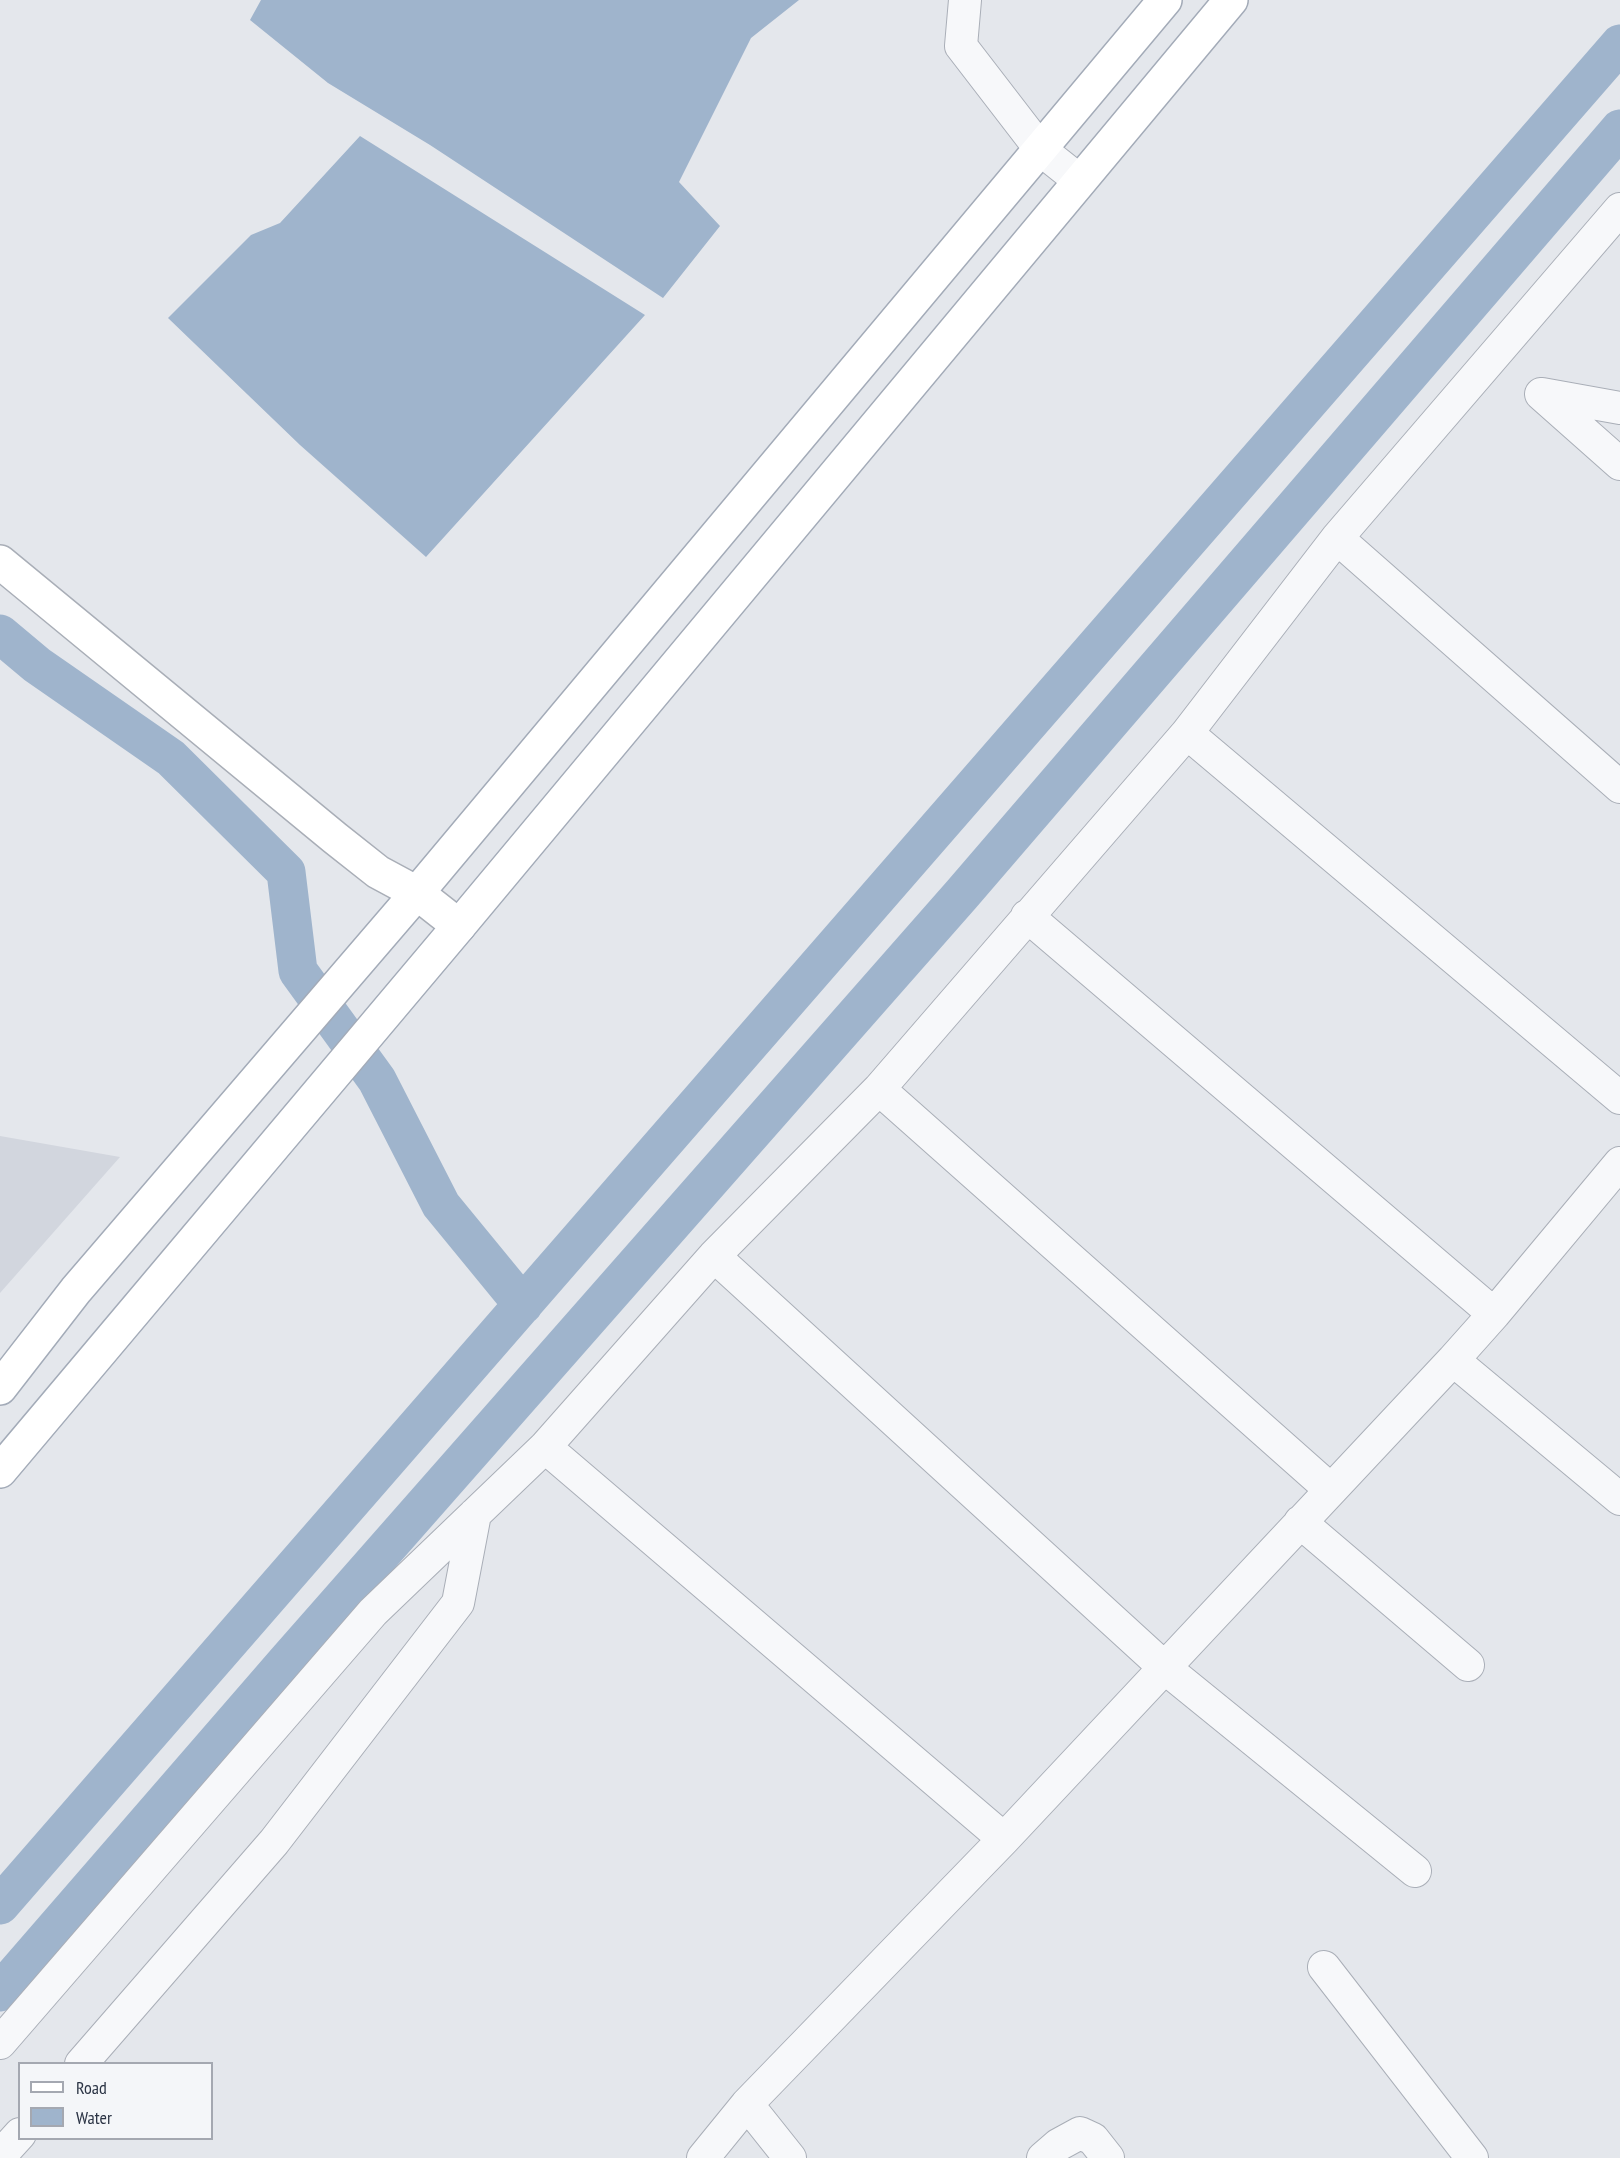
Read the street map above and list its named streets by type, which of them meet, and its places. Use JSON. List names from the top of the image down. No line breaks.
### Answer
{"legend":["Road","Water"]}
